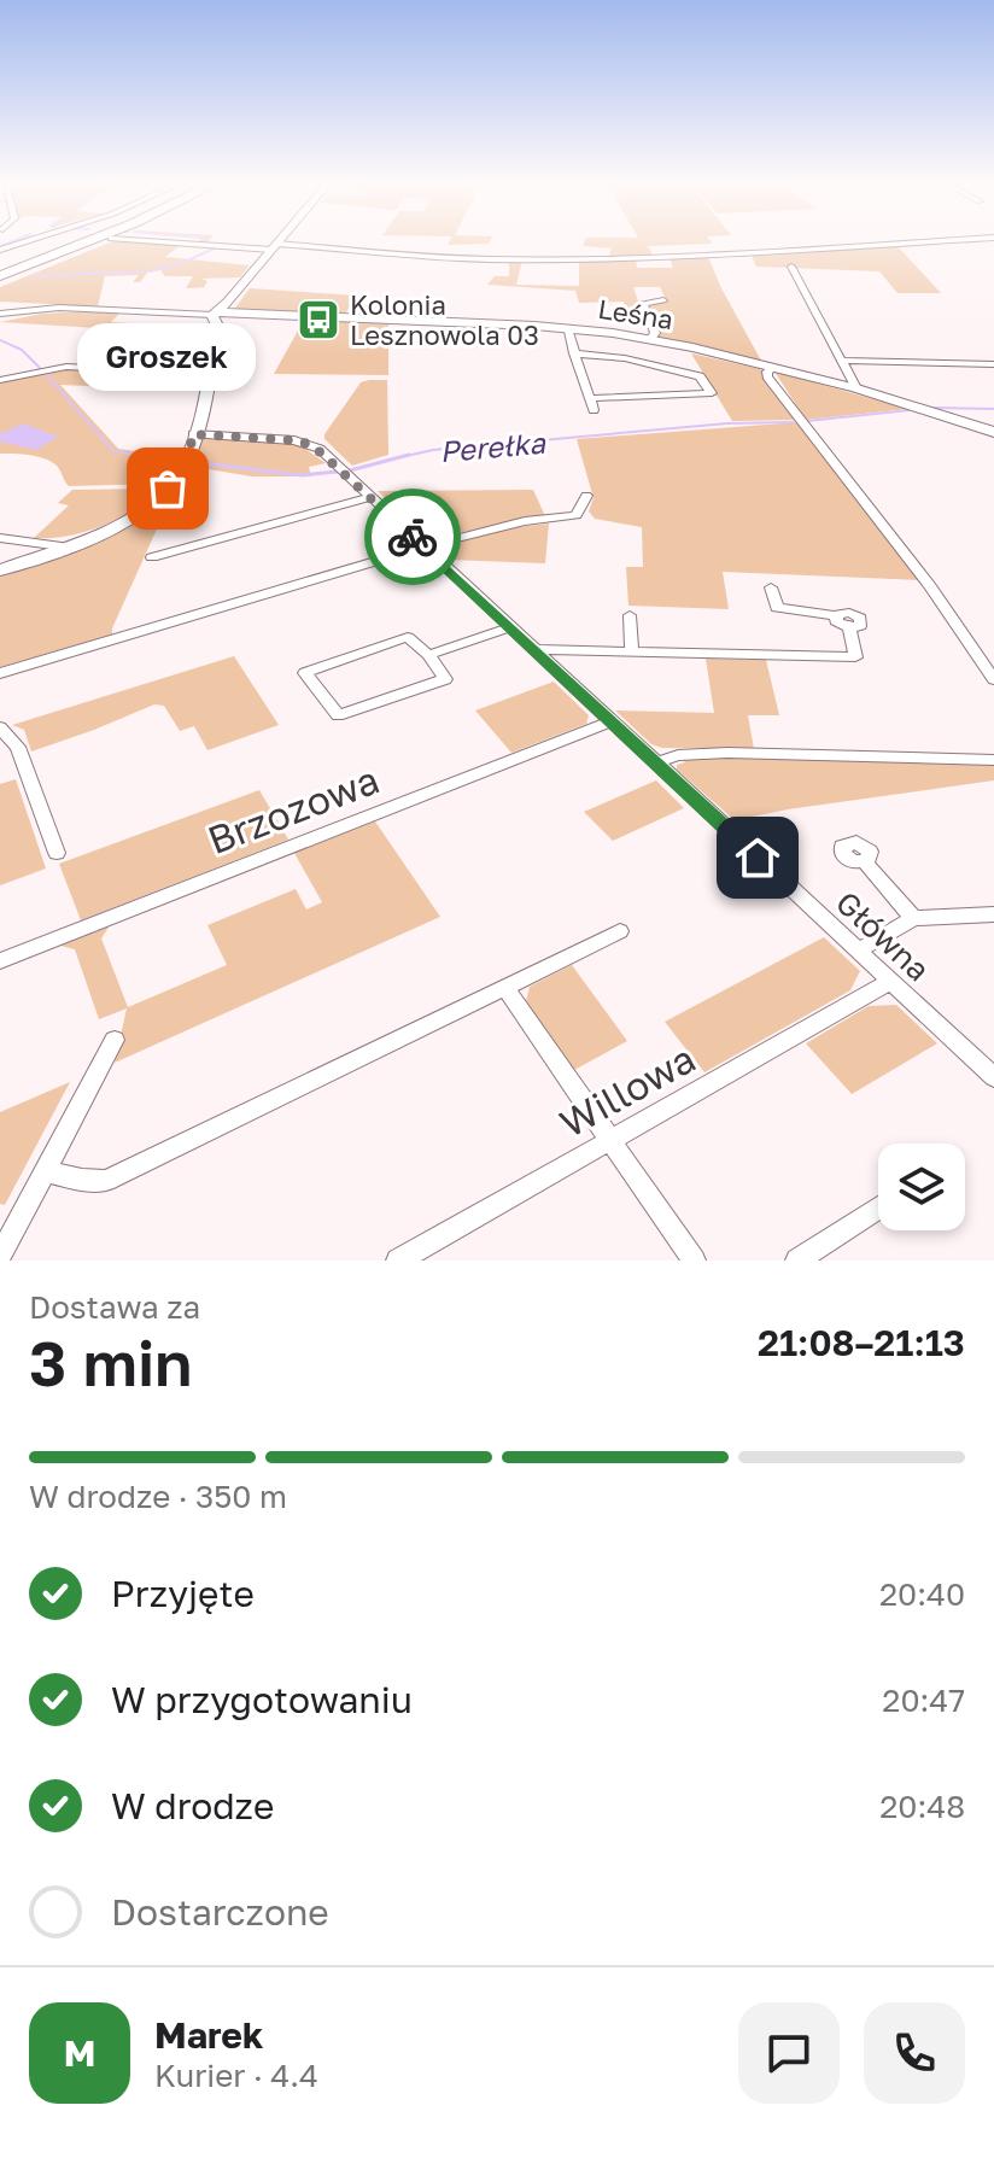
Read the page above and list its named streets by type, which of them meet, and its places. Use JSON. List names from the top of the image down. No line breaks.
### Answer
{"streets":{"street":["Leśna","Brzozowa","Główna","Willowa"]},"crossings":[["Brzozowa","Główna"],["Główna","Willowa"]],"water":["Perełka"],"places":{"bus stop":["Kolonia Lesznowola 03"],"other":["Groszek"]},"page":{"bubble":"Groszek","heading":["3 min","Dostawa za","21:08–21:13"],"panel":["Marek","Kurier · 4.4"],"bar":"W drodze · 350 m","list":[["Przyjęte","20:40"],["W przygotowaniu","20:47"],["W drodze","20:48"],"Dostarczone"],"round":"M"}}
